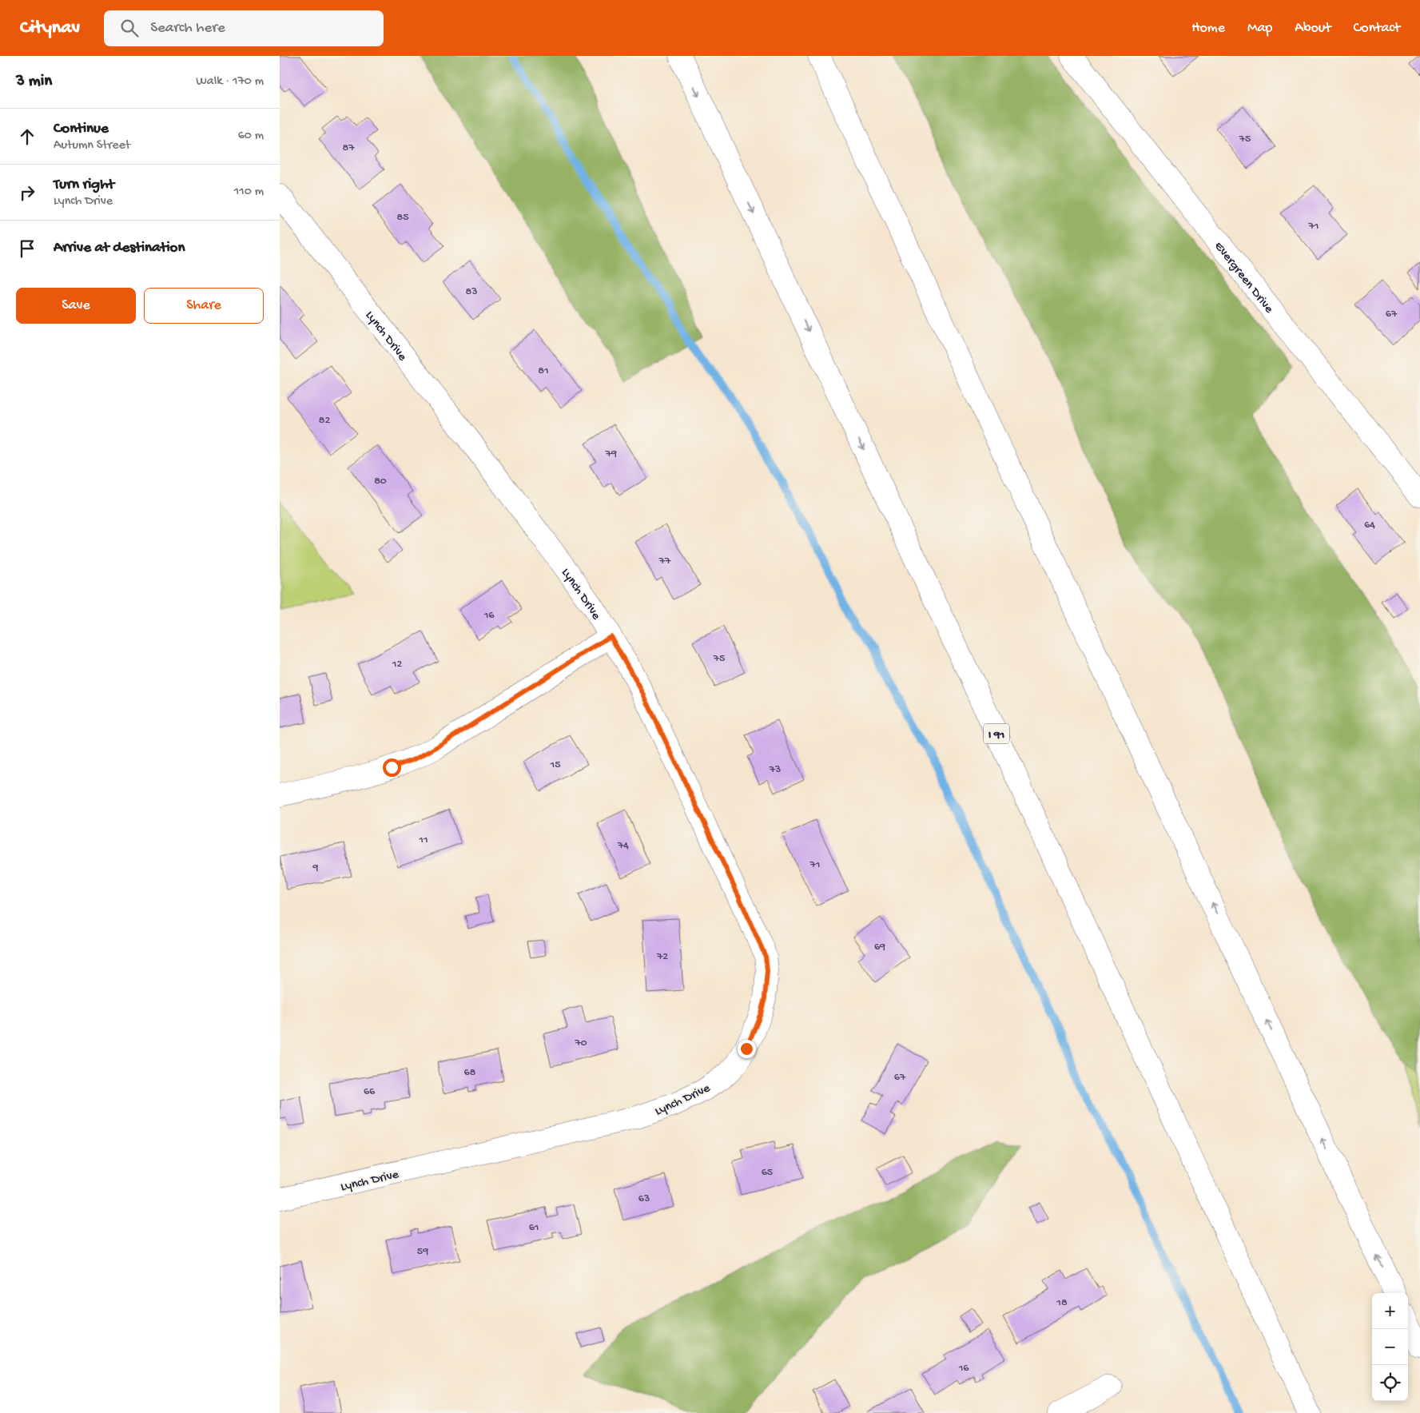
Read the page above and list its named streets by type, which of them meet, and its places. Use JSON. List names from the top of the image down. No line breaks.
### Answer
{"streets":{"main road":["Evergreen Drive","Lynch Drive","I 91"]},"house_numbers":["75","87","85","71","83","67","81","82","79","80","64","77","16","75","12","15","73","11","74","71","9","69","72","70","68","67","66","65","63","61","59","18","16"],"page":{"header":"Citynav","search":"Search here","nav":["Home","Map","About","Contact"],"heading":["3 min","Walk · 170 m"],"list":[["Continue","Autumn Street","60 m"],["Turn right","Lynch Drive","110 m"],"Arrive at destination"],"buttons":["Save","Share"],"map_buttons":["+","−"]}}
